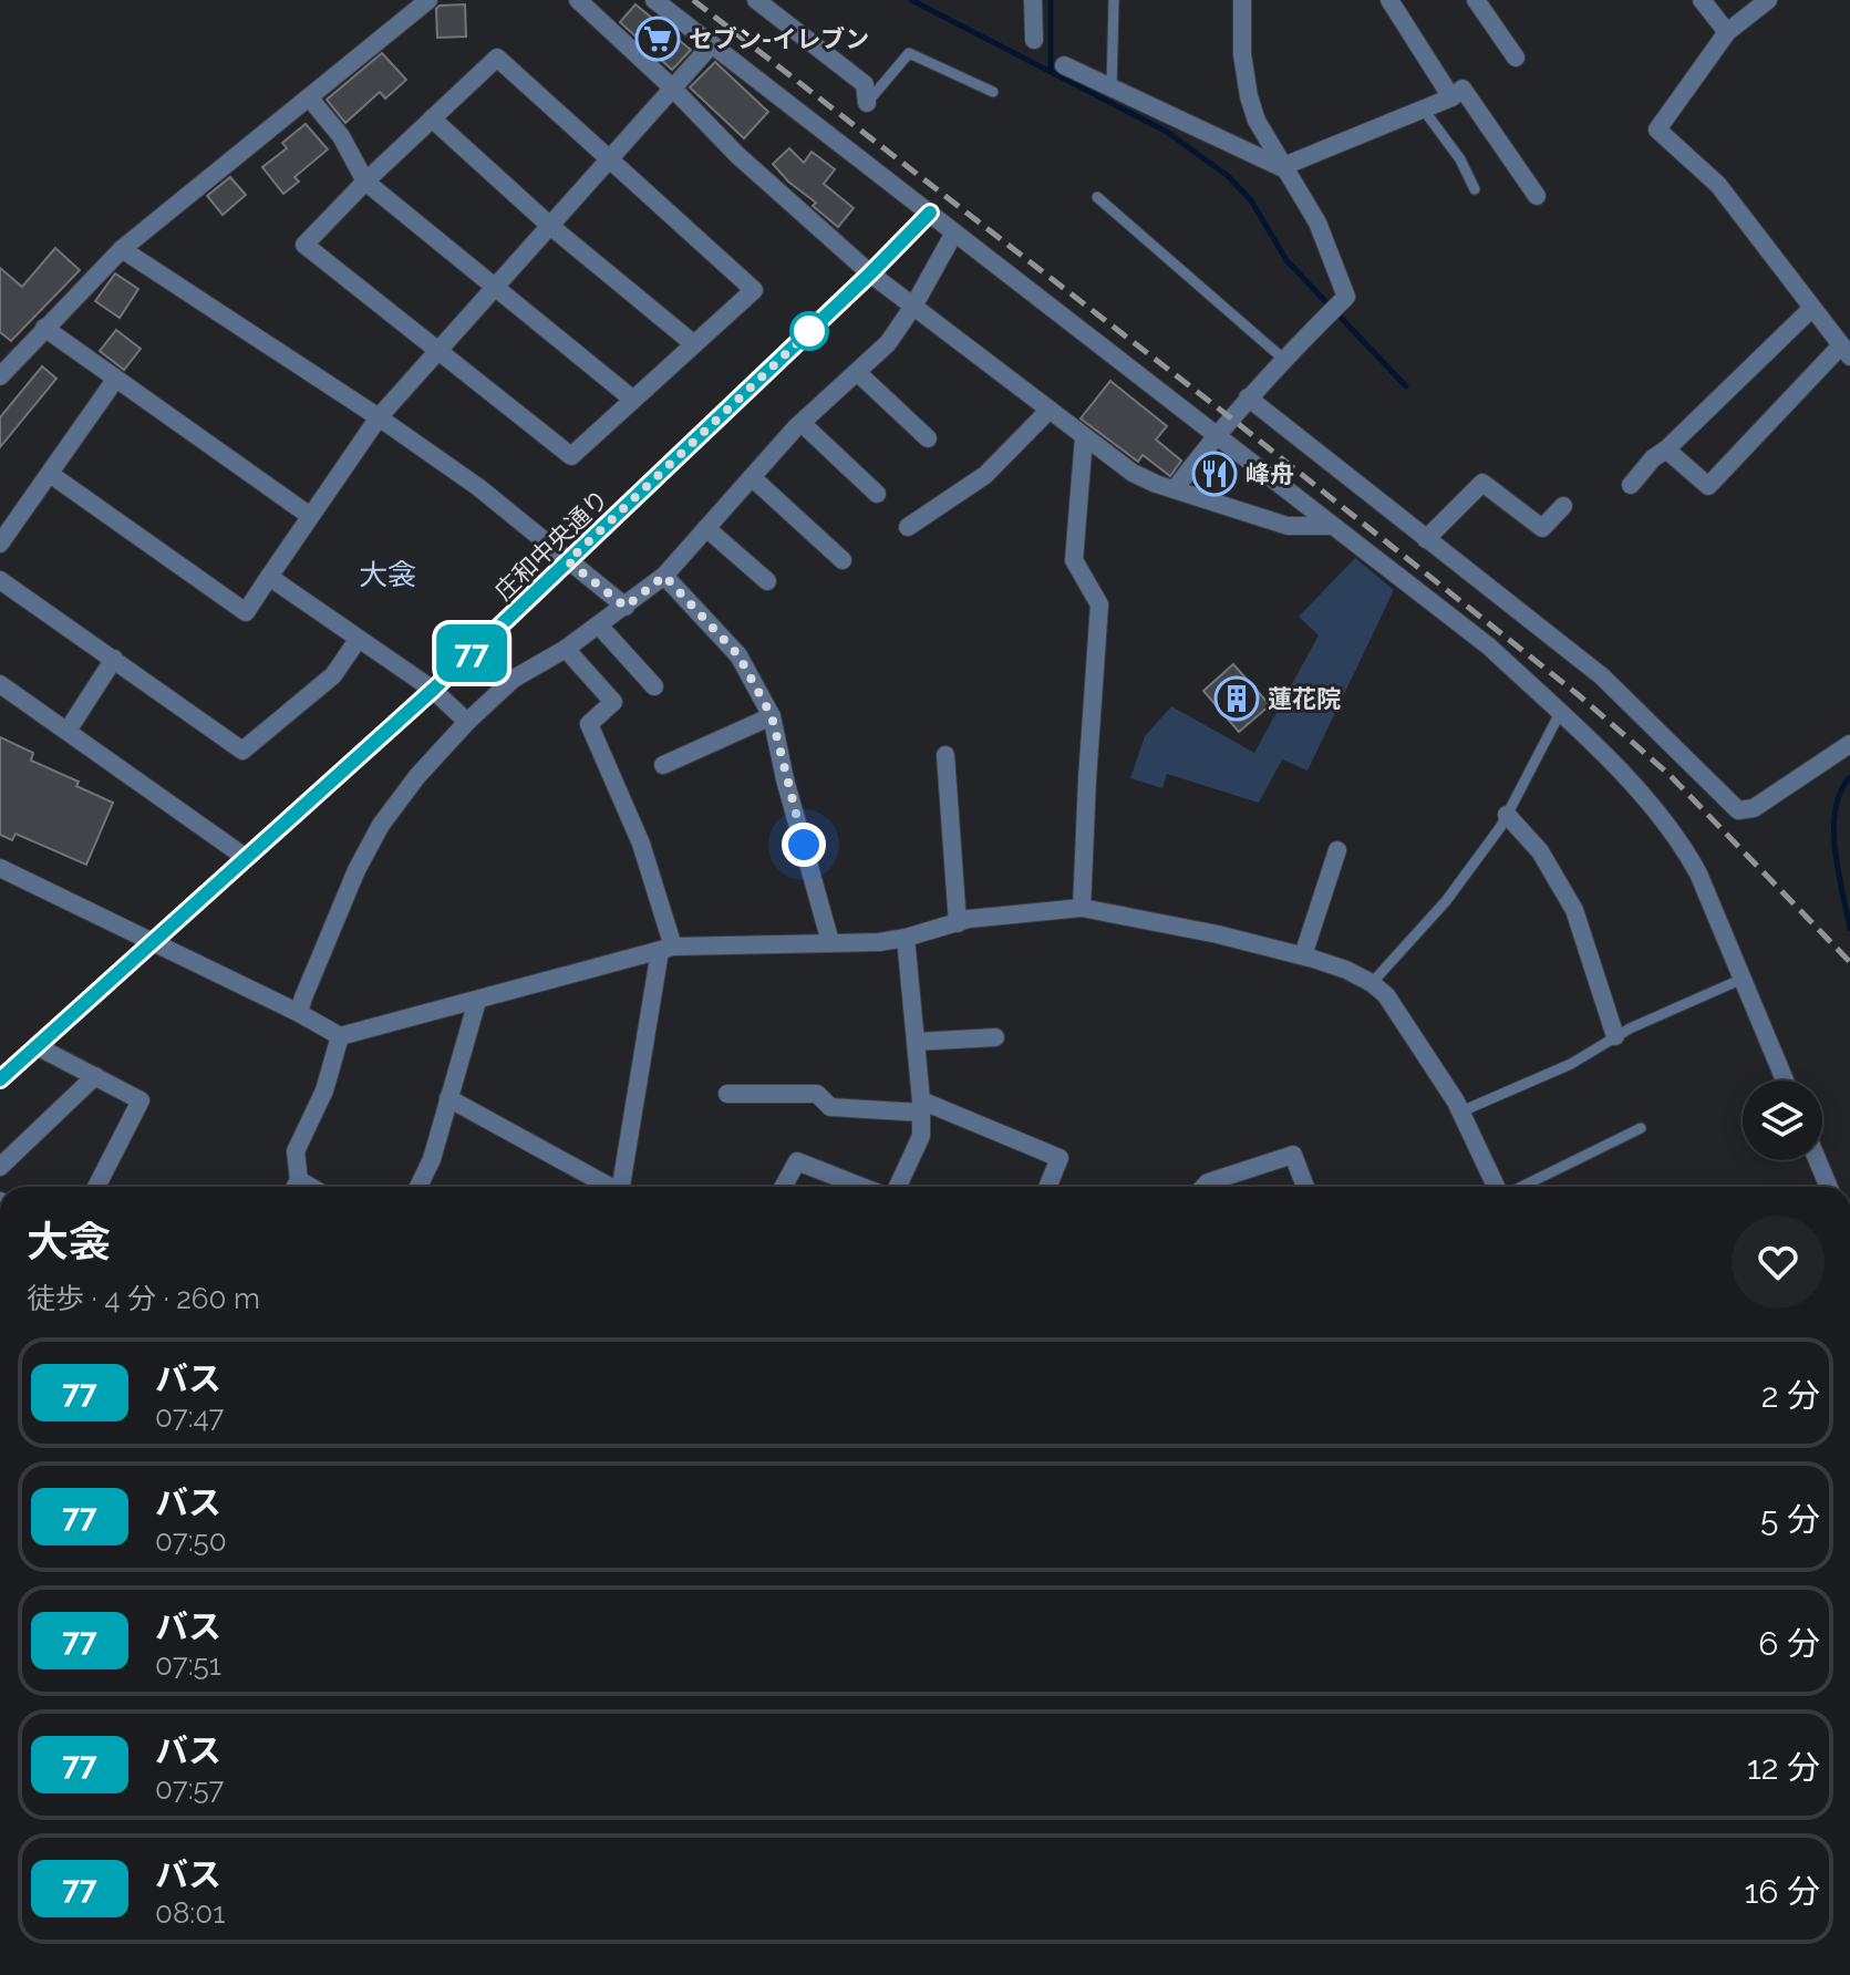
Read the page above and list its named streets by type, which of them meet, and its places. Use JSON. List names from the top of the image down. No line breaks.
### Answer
{"streets":{"street":["庄和中央通り"]},"districts":["大衾"],"places":{"supermarket":["セブン-イレブン"],"restaurant":["峰舟"],"building":["蓮花院"]},"lines":["bus line 77"],"page":{"on_map":"77","heading":["大衾","徒歩 · 4 分 · 260 m"],"list":[{"mark":"77","name":"バス","note":"07:47","value":"2 分"},{"mark":"77","name":"バス","note":"07:50","value":"5 分"},{"mark":"77","name":"バス","note":"07:51","value":"6 分"},{"mark":"77","name":"バス","note":"07:57","value":"12 分"},{"mark":"77","name":"バス","note":"08:01","value":"16 分"}]}}
